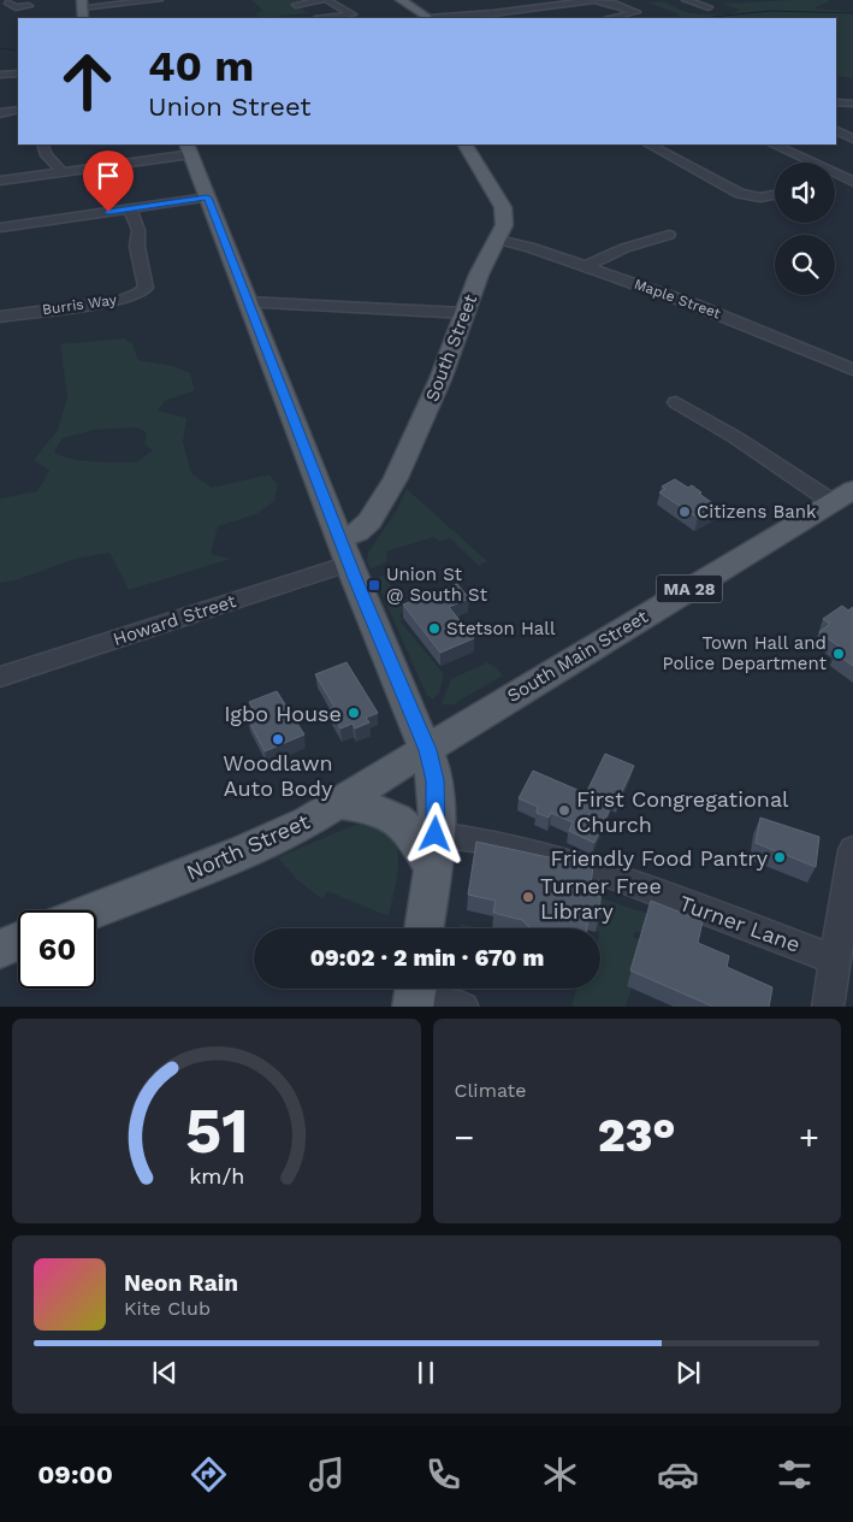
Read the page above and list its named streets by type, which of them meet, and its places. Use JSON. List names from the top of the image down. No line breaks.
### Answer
{"streets":{"main road":["South Street","MA 28","South Main Street","North Street"],"street":["Maple Street","Burris Way","Howard Street","Turner Lane"]},"crossings":[["Maple Street","South Street"],["South Main Street","North Street"]],"places":{"other":["Citizens Bank","Stetson Hall","Town Hall and Police Department","Igbo House","Woodlawn Auto Body","First Congregational Church","Friendly Food Pantry","Turner Free Library"],"transit":["Union St @ South St"]},"page":{"turn":["40 m","Union Street"],"limit":"60","trip":"09:02 · 2 min · 670 m","tile":"Climate","heat":["−","23°","+"],"song":["Neon Rain","Kite Club"],"tabs":"09:00","gauge":["51","km/h"]}}
